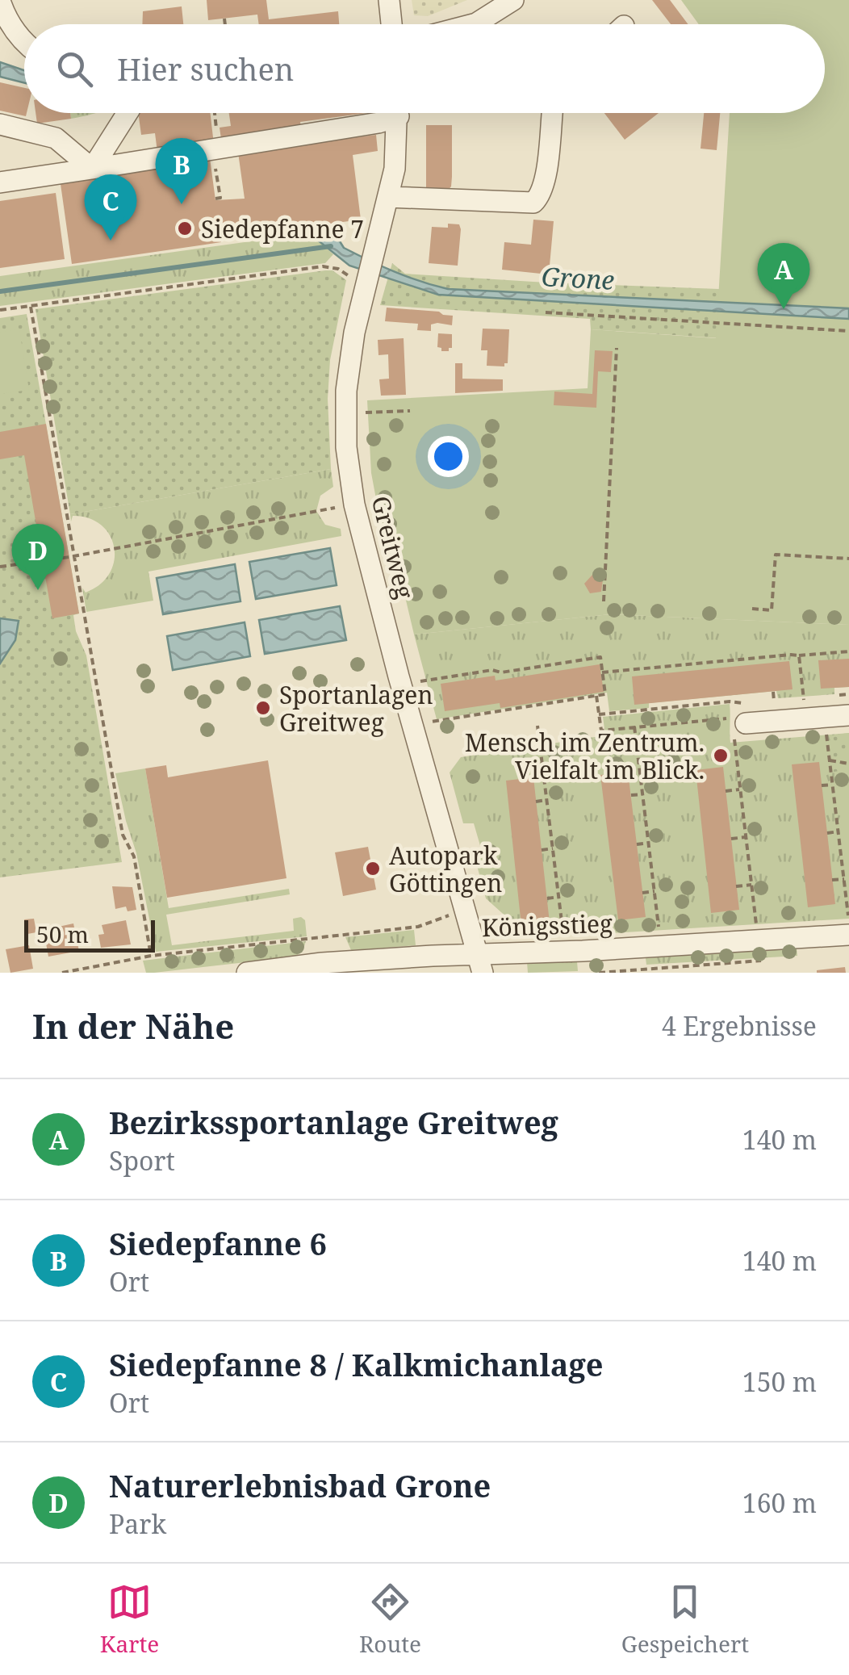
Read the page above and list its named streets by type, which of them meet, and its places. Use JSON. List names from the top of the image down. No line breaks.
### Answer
{"streets":{"street":["Greitweg","Königsstieg"]},"crossings":[["Greitweg","Königsstieg"]],"water":["Grone"],"places":["Siedepfanne 7","Sportanlagen Greitweg","Mensch im Zentrum. Vielfalt im Blick.","Autopark Göttingen"],"scale_bar":"50 m","page":{"search":"Hier suchen","pins":["B","C","A","D"],"scale":"50 m","heading":["In der Nähe","4 Ergebnisse"],"list":[{"mark":"A","name":"Bezirkssportanlage Greitweg","note":"Sport","value":"140 m"},{"mark":"B","name":"Siedepfanne 6","note":"Ort","value":"140 m"},{"mark":"C","name":"Siedepfanne 8 / Kalkmichanlage","note":"Ort","value":"150 m"},{"mark":"D","name":"Naturerlebnisbad Grone","note":"Park","value":"160 m"}],"nav":["Karte","Route","Gespeichert"]}}
